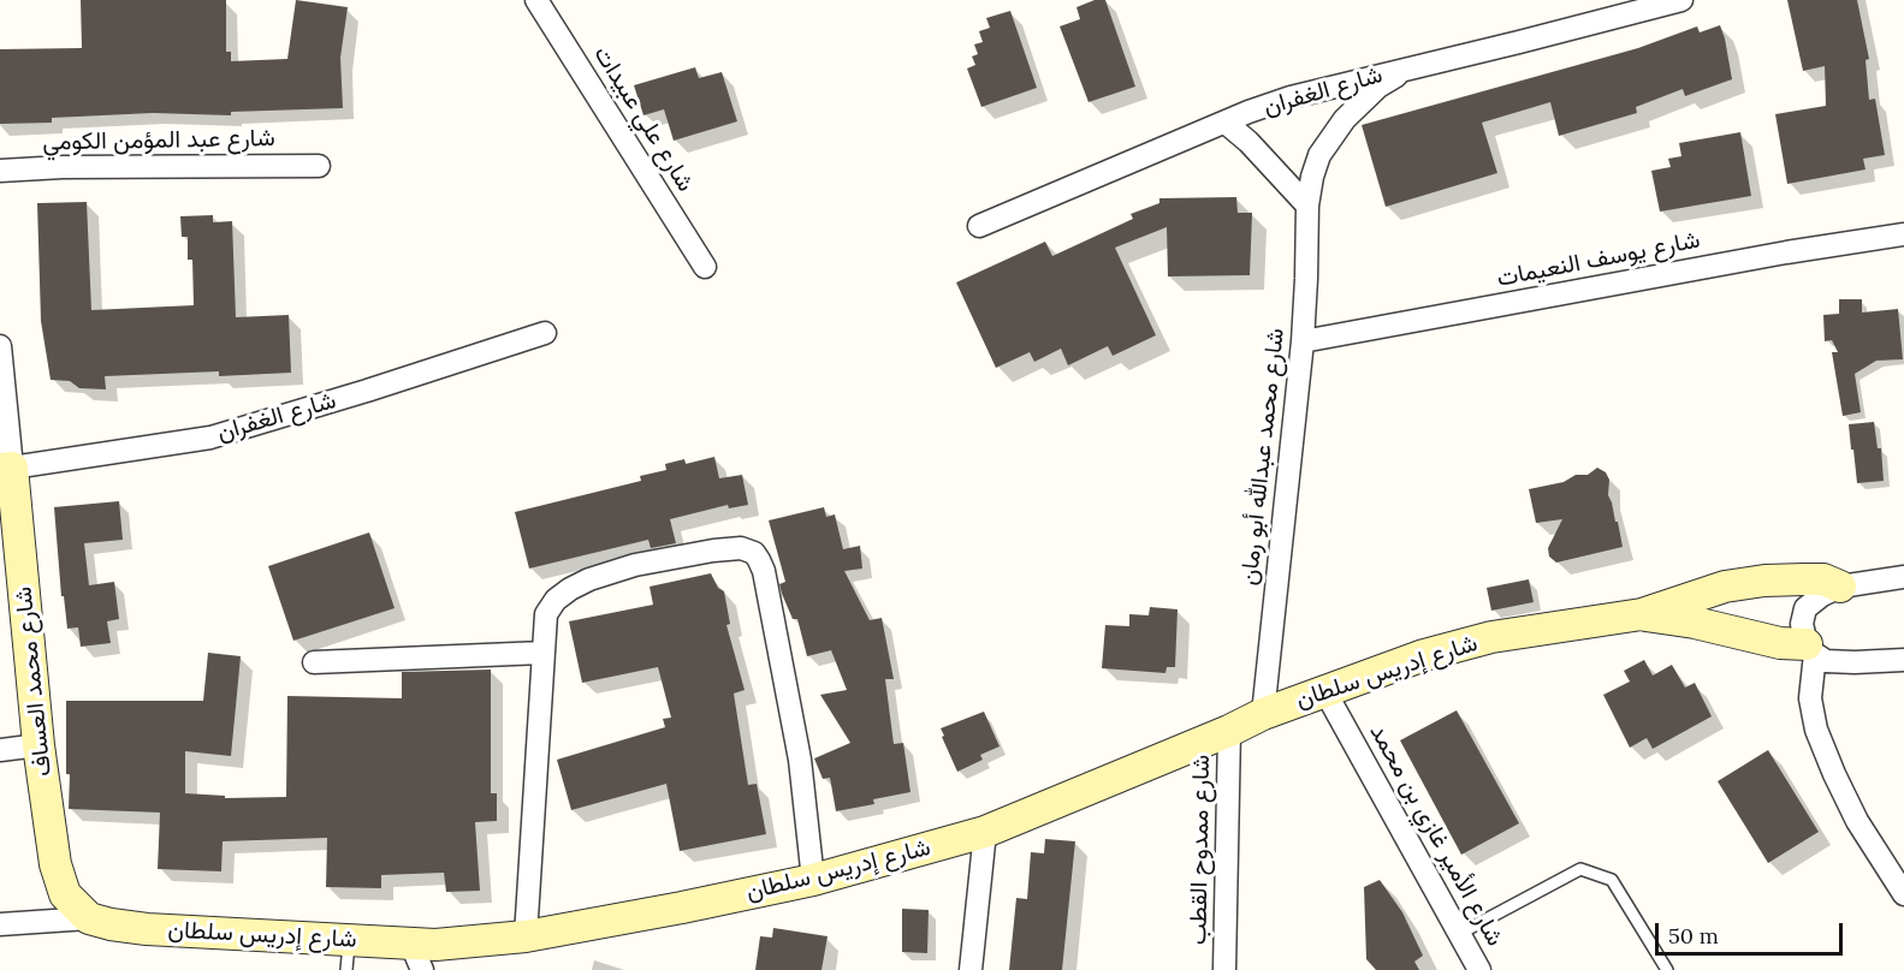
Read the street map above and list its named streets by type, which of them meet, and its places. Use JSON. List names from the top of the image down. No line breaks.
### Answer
{"streets":{"street":["شارع الغفران","شارع علي عبيدات","شارع عبد المؤمن الكومي","شارع يوسف النعيمات","شارع محمد عبدالله أبو رمان","شارع إدريس سلطان","شارع محمد العساف","شارع الأمير غازي بن محمد","شارع ممدوح القطب"]},"crossings":[["شارع الغفران","شارع محمد عبدالله أبو رمان"],["شارع الغفران","شارع محمد العساف"],["شارع يوسف النعيمات","شارع محمد عبدالله أبو رمان"],["شارع محمد عبدالله أبو رمان","شارع إدريس سلطان"],["شارع إدريس سلطان","شارع محمد العساف"],["شارع إدريس سلطان","شارع الأمير غازي بن محمد"],["شارع إدريس سلطان","شارع ممدوح القطب"]],"scale_bar":"50 m"}
